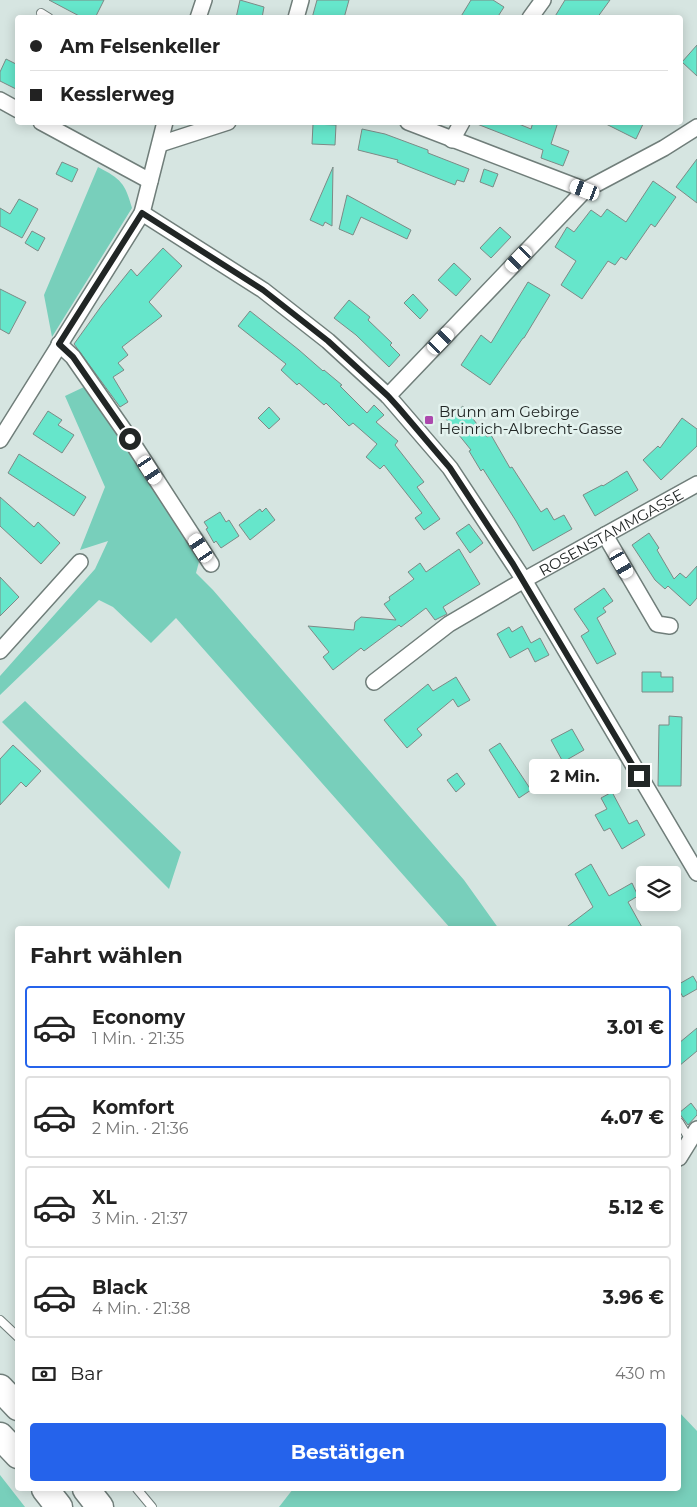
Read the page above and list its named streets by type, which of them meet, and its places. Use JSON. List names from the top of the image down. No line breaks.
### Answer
{"streets":{"street":["ROSENSTAMMGASSE"]},"places":{"transit":["Brunn am Gebirge Heinrich-Albrecht-Gasse"]},"page":{"banner":["Am Felsenkeller","Kesslerweg"],"bubble":"2 Min.","heading":"Fahrt wählen","list":[{"name":"Economy","note":"1 Min. · 21:35","value":"3.01 €"},{"name":"Komfort","note":"2 Min. · 21:36","value":"4.07 €"},{"name":"XL","note":"3 Min. · 21:37","value":"5.12 €"},{"name":"Black","note":"4 Min. · 21:38","value":"3.96 €"}],"pay":["Bar","430 m"],"buttons":"Bestätigen"}}
